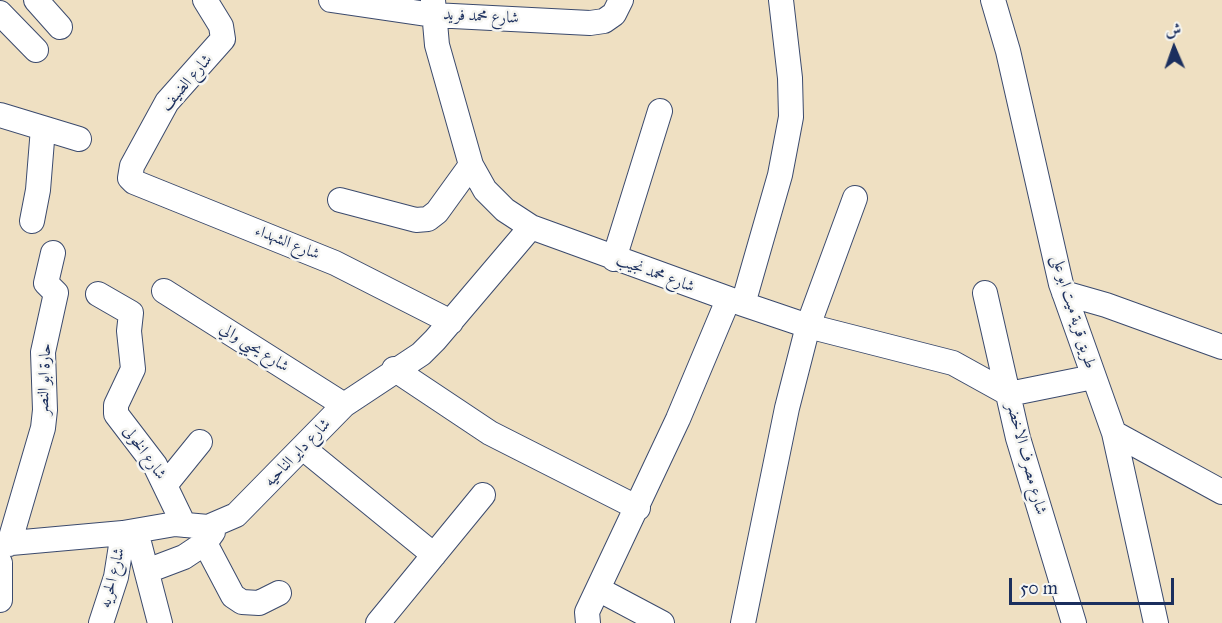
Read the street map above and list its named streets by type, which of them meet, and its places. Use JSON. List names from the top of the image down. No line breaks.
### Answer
{"streets":{"street":["شارع محمد فريد","شارع الضيف","شارع الشهداء","شارع محمد نجيب","طريق قرية ميت ابو على","شارع يحيي والي","حارة ابو النصر","شارع الخولى","شارع داير الناحيه","شارع مصرف الاخضر","شارع الحريه"]},"crossings":[["شارع محمد فريد","شارع محمد نجيب"],["شارع الضيف","شارع الشهداء"],["شارع الشهداء","شارع داير الناحيه"],["شارع محمد نجيب","شارع داير الناحيه"],["شارع محمد نجيب","شارع مصرف الاخضر"],["شارع يحيي والي","شارع داير الناحيه"]],"scale_bar":"50 m","north":"top"}
